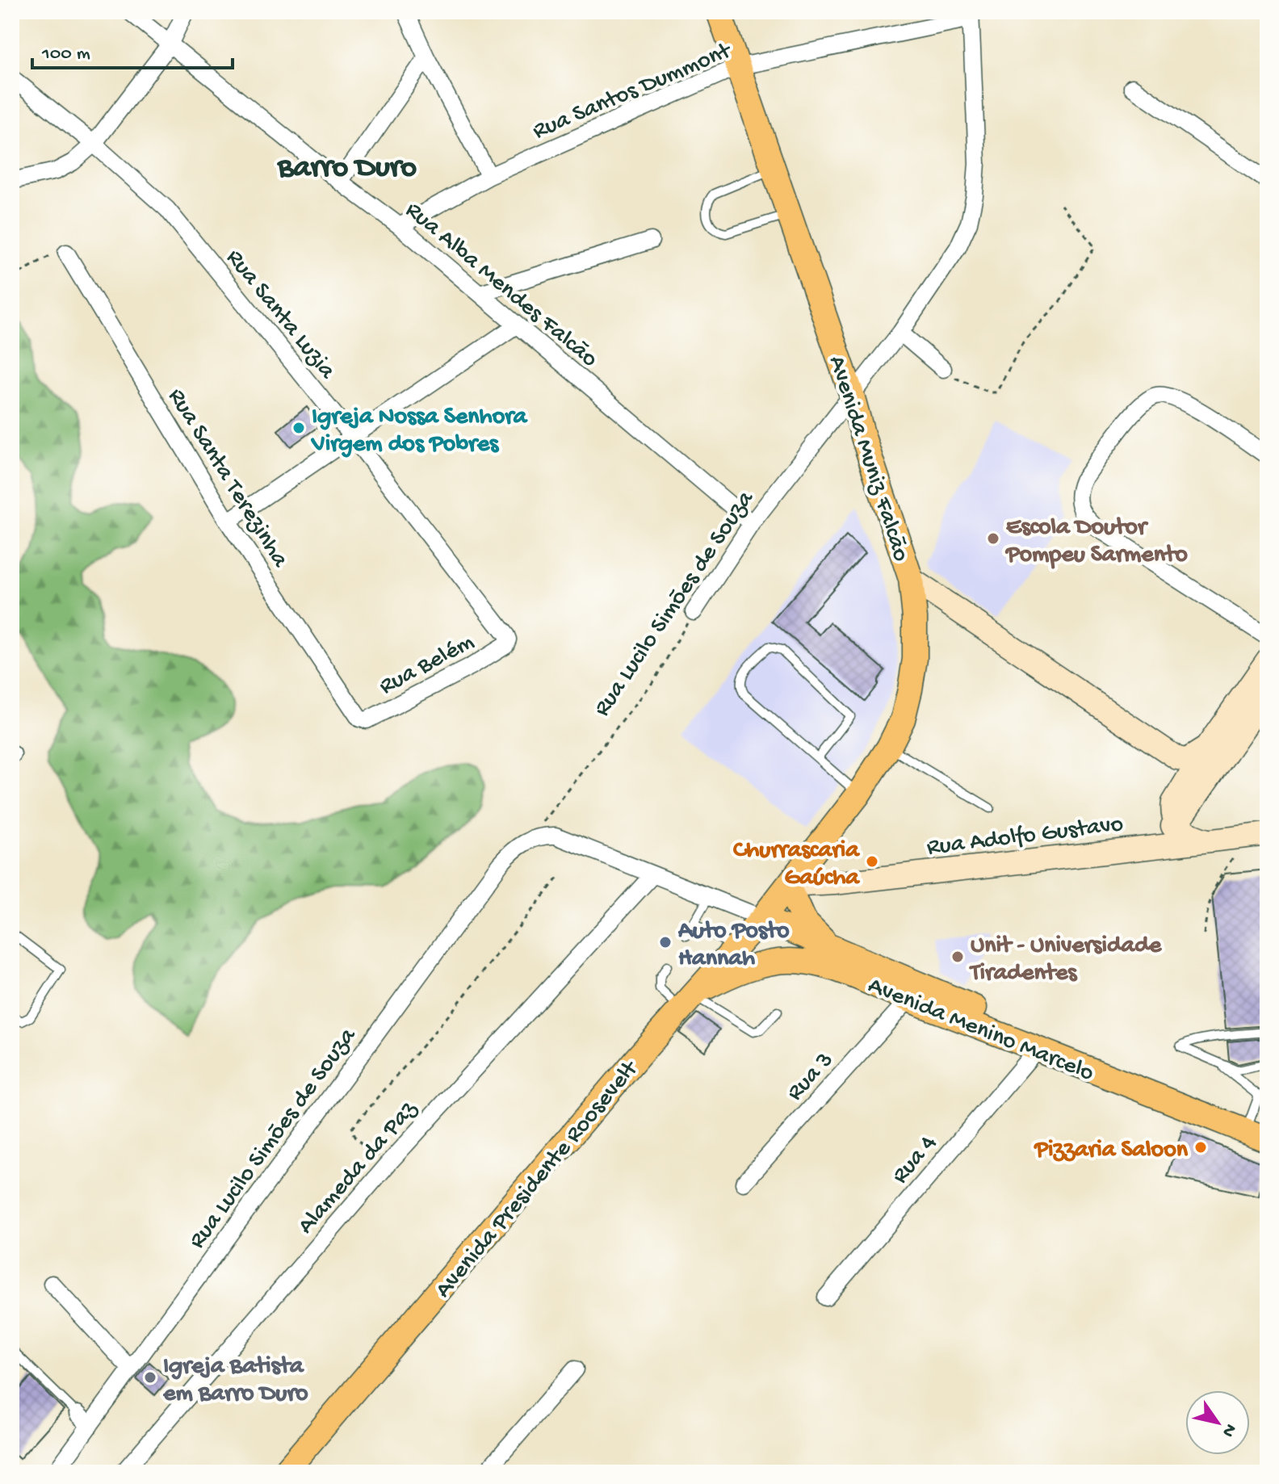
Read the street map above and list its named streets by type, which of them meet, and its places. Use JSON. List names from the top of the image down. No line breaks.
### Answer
{"streets":{"main road":["Avenida Muniz Falcão","Rua Adolfo Gustavo","Avenida Menino Marcelo","Avenida Presidente Roosevelt"],"street":["Rua Santos Dummont","Rua Alba Mendes Falcão","Rua Santa Luzia","Rua Santa Terezinha","Rua Lucilo Simões de Souza","Rua Belém","Rua 3","Rua 4","Alameda da Paz"]},"crossings":[["Rua Santos Dummont","Rua Alba Mendes Falcão"],["Rua Santos Dummont","Avenida Muniz Falcão"],["Rua Santos Dummont","Rua Lucilo Simões de Souza"],["Rua Alba Mendes Falcão","Rua Lucilo Simões de Souza"],["Rua Santa Luzia","Rua Belém"],["Avenida Muniz Falcão","Rua Lucilo Simões de Souza"],["Avenida Muniz Falcão","Rua Adolfo Gustavo"],["Avenida Muniz Falcão","Avenida Presidente Roosevelt"],["Rua Santa Terezinha","Rua Belém"],["Rua Adolfo Gustavo","Avenida Presidente Roosevelt"],["Avenida Menino Marcelo","Rua 3"],["Avenida Menino Marcelo","Rua 4"],["Avenida Menino Marcelo","Avenida Presidente Roosevelt"]],"districts":["Barro Duro"],"places":["Igreja Nossa Senhora Virgem dos Pobres","Escola Doutor Pompeu Sarmento","Churrascaria Gaúcha","Auto Posto Hannah","Unit - Universidade Tiradentes","Pizzaria Saloon","Igreja Batista em Barro Duro"],"scale_bar":"100 m","north":"bottom right"}
